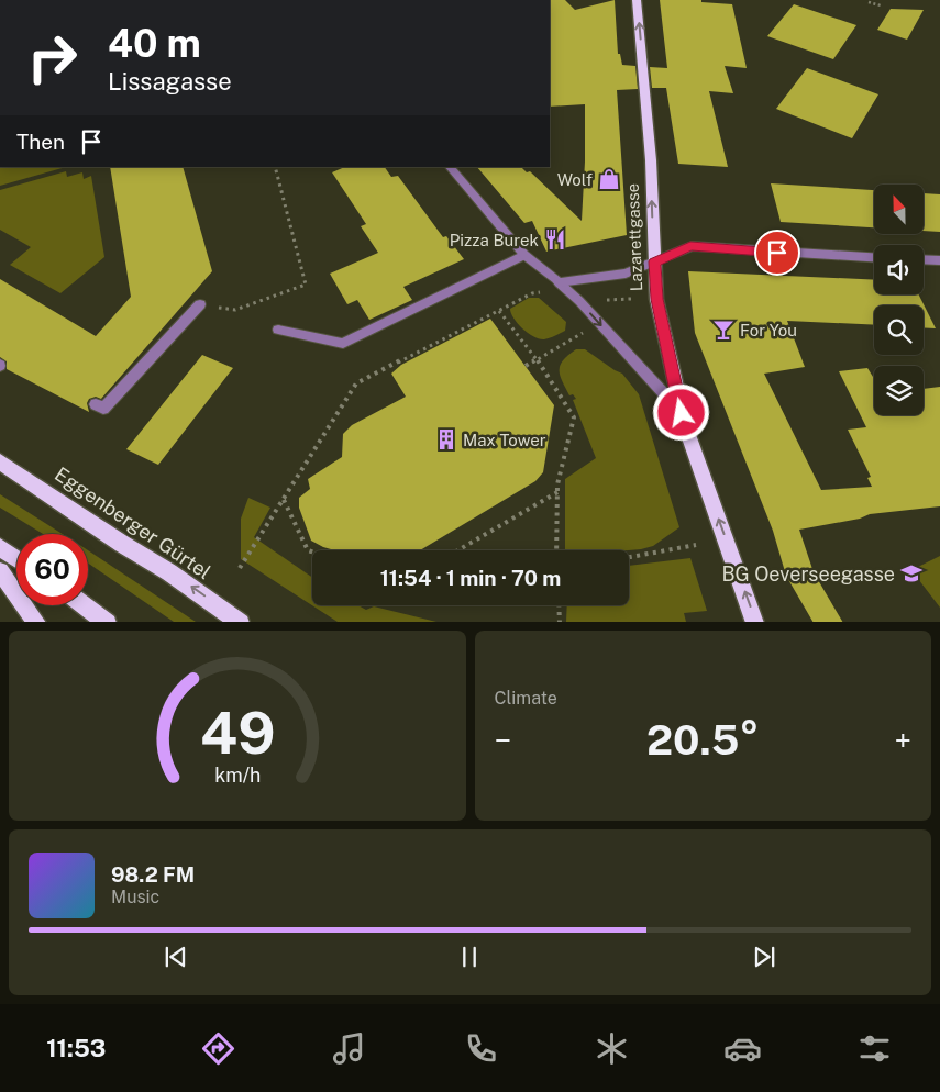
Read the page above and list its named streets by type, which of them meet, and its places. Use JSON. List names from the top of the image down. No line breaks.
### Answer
{"streets":{"main road":["Lazarettgasse","Eggenberger Gürtel"]},"one_way":["Lazarettgasse"],"places":{"shop":["Wolf"],"restaurant":["Pizza Burek"],"bar":["For You"],"building":["Max Tower"],"school or university":["BG Oeverseegasse"]},"north":"top","page":{"turn":["40 m","Lissagasse"],"then":"Then","limit":"60","trip":"11:54 · 1 min · 70 m","tile":"Climate","heat":["−","20.5°","+"],"song":["98.2 FM","Music"],"tabs":"11:53","gauge":["49","km/h"]}}
